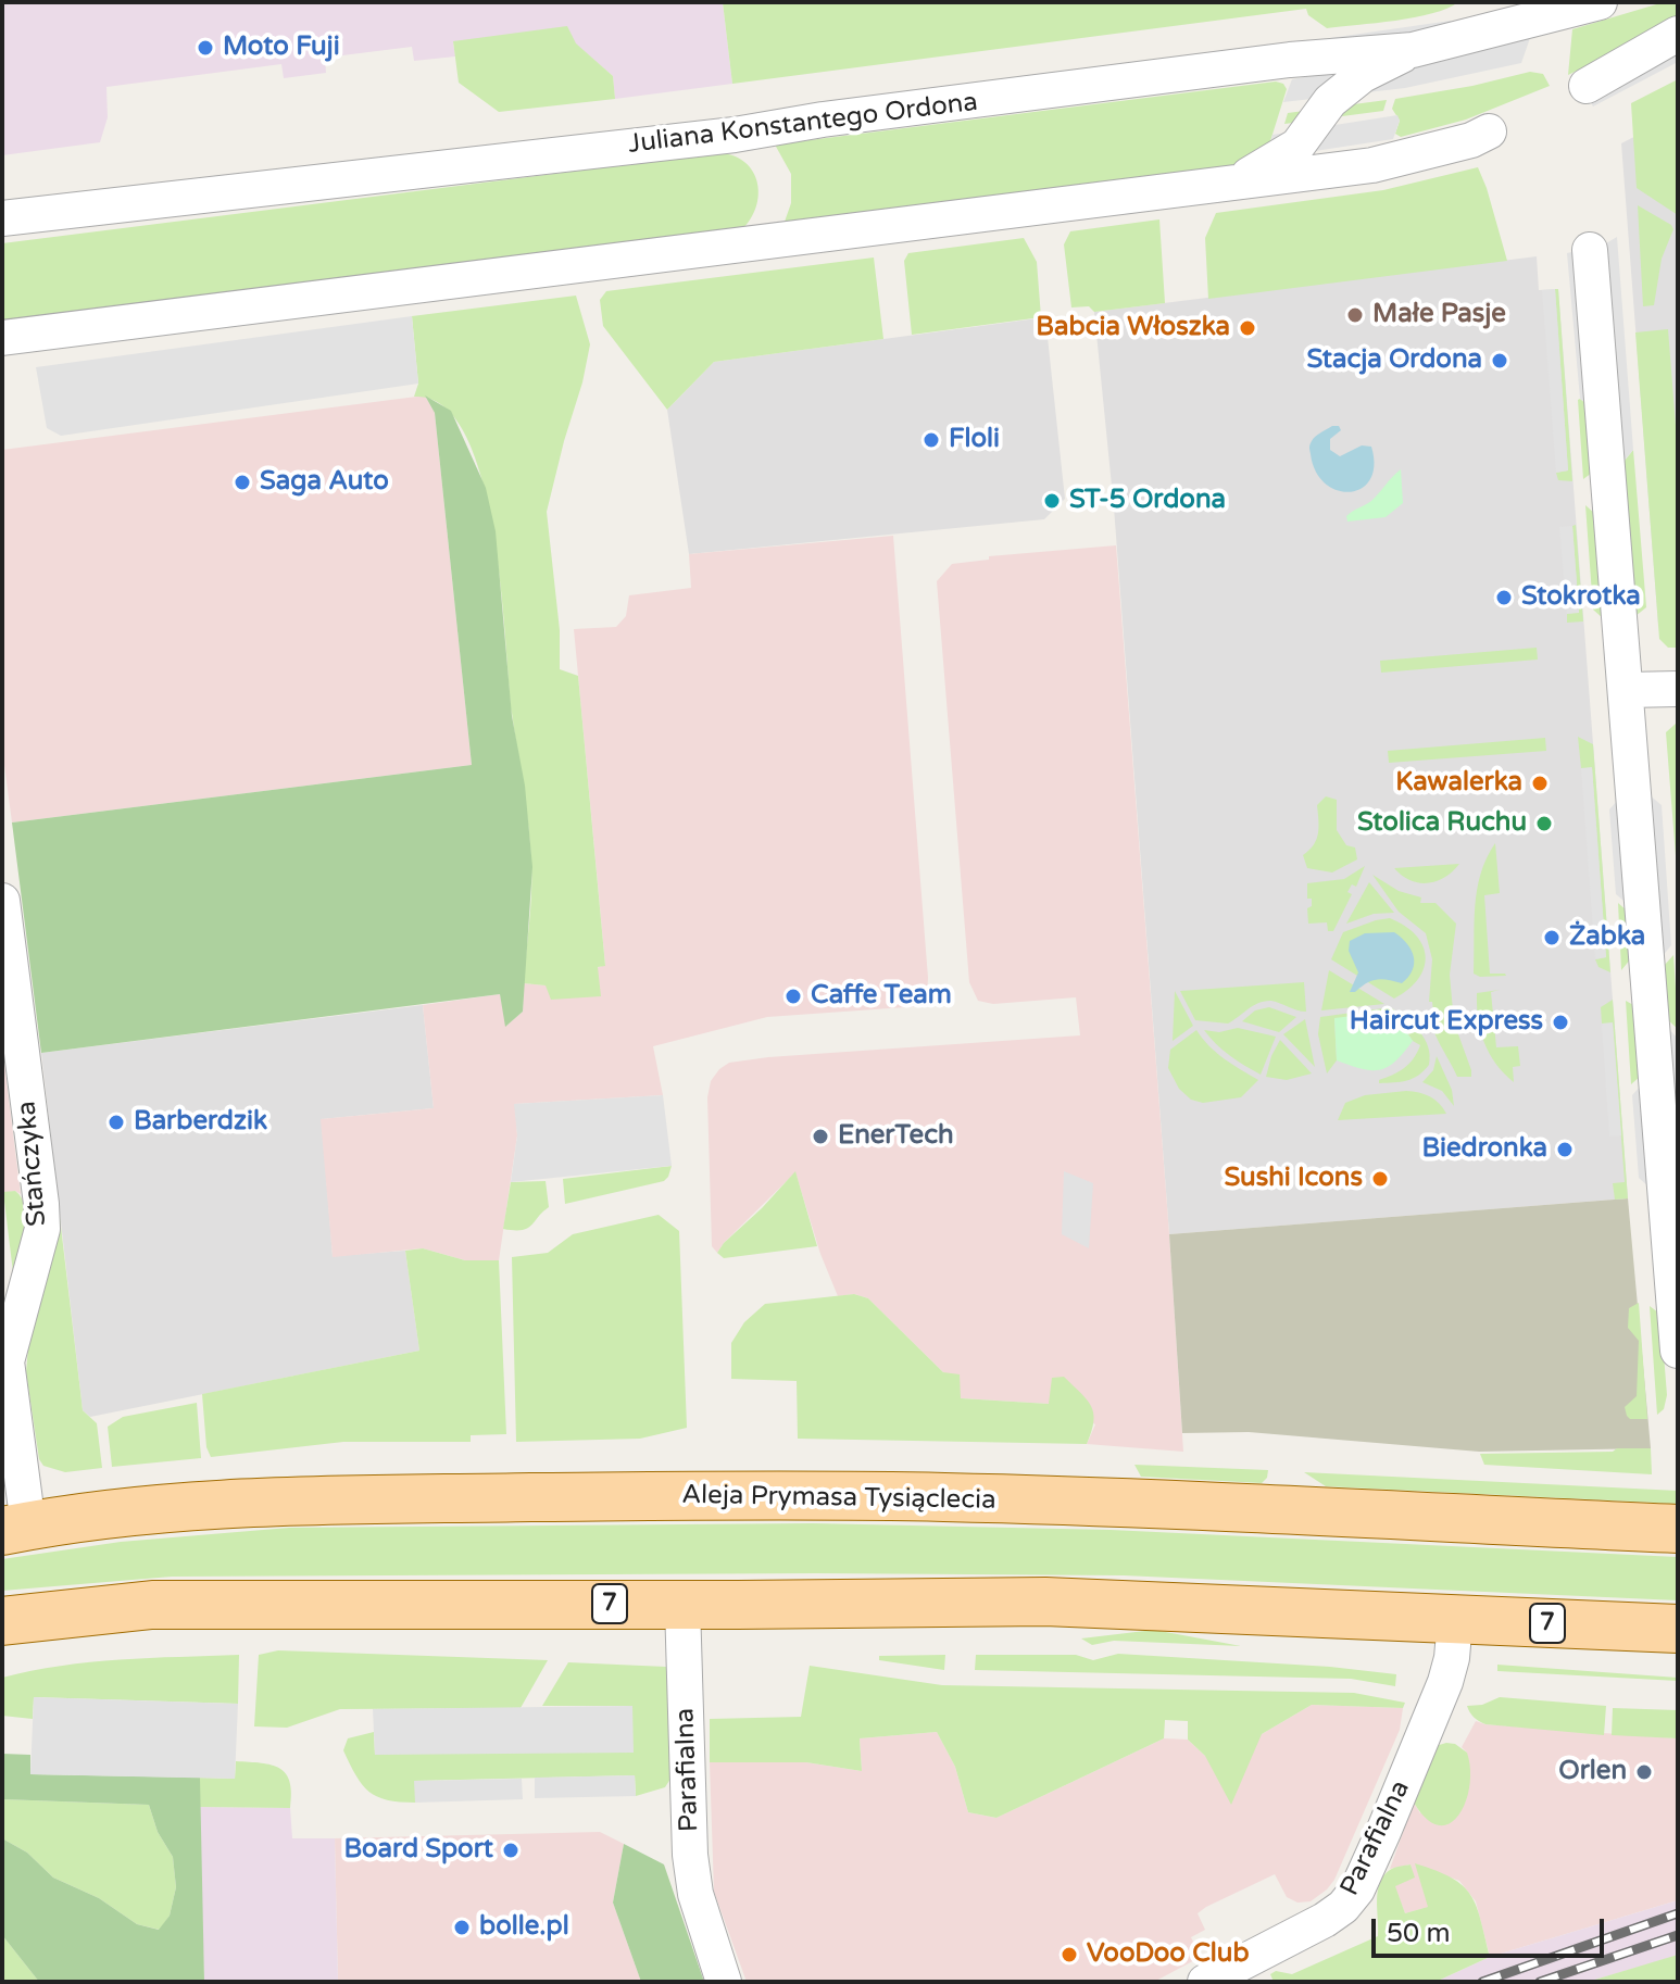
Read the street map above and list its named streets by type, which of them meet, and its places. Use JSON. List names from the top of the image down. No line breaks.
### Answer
{"streets":{"main road":["Aleja Prymasa Tysiąclecia","7"],"street":["Juliana Konstantego Ordona","Stańczyka","Parafialna"]},"crossings":[["Stańczyka","Aleja Prymasa Tysiąclecia"],["7","Parafialna"]],"places":["Moto Fuji","Małe Pasje","Babcia Włoszka","Stacja Ordona","Floli","Saga Auto","ST-5 Ordona","Stokrotka","Kawalerka","Stolica Ruchu","Żabka","Caffe Team","Haircut Express","Barberdzik","EnerTech","Biedronka","Sushi Icons","Orlen","Board Sport","bolle.pl","VooDoo Club"],"scale_bar":"50 m"}
